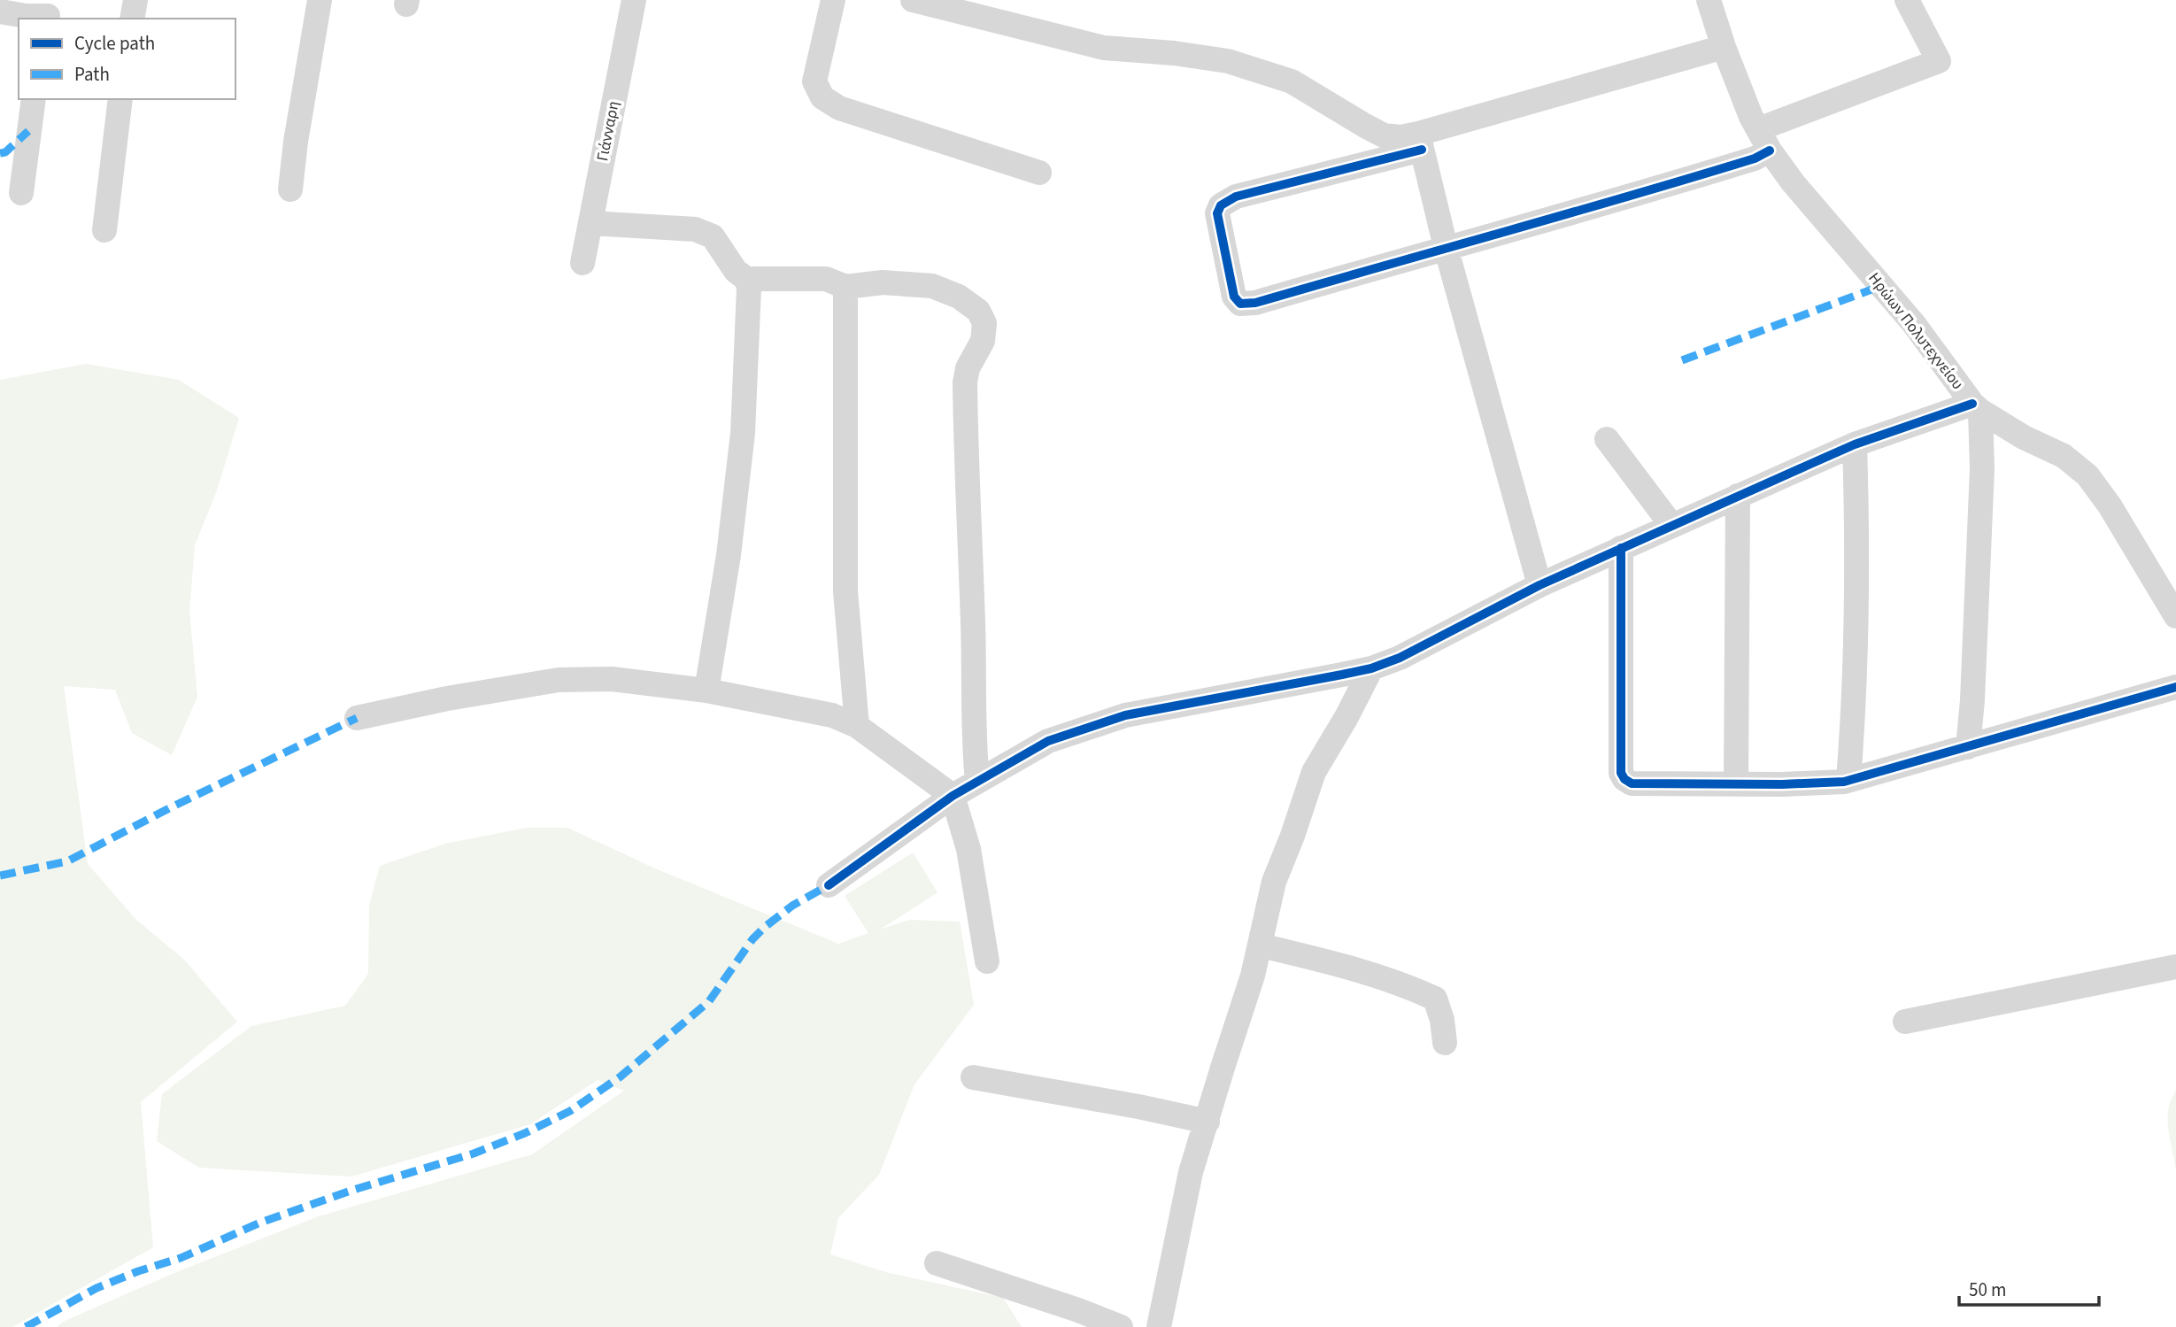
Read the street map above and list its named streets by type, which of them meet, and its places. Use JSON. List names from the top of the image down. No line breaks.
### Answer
{"streets":{"street":["Γιάνναρη","Ηρώων Πολυτεχνείου"]},"legend":["Cycle path","Path"],"scale_bar":"50 m"}
